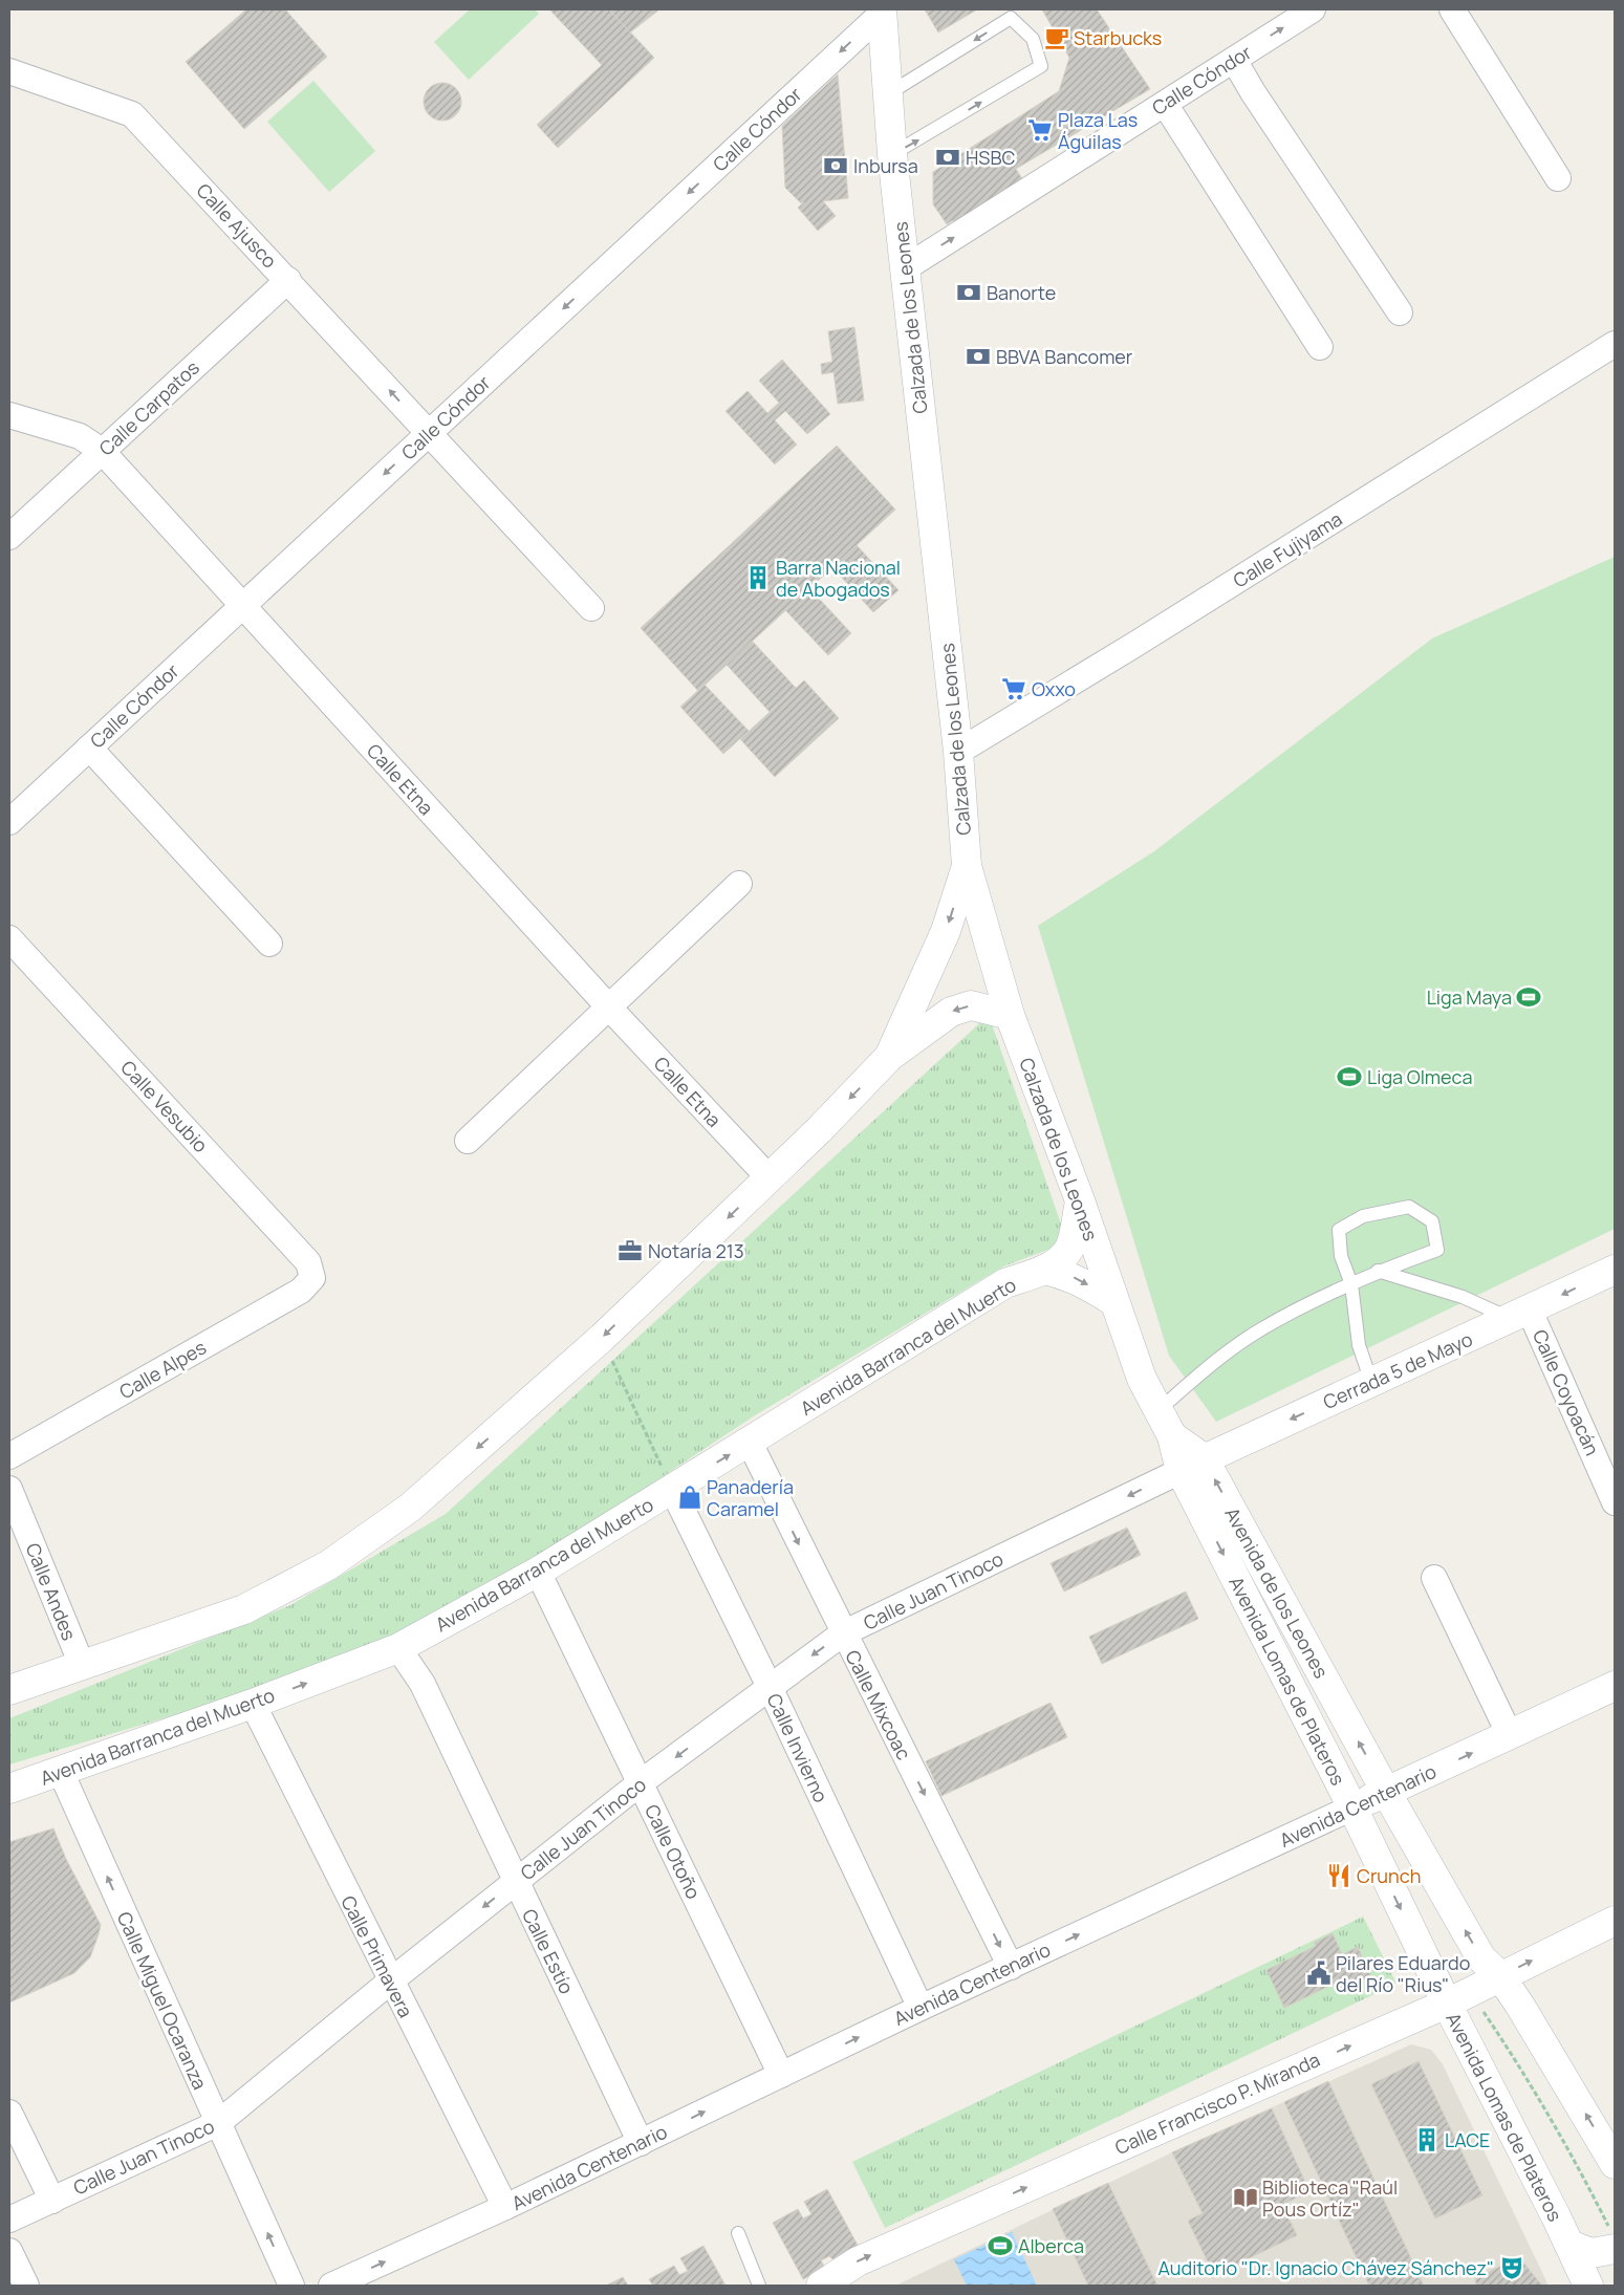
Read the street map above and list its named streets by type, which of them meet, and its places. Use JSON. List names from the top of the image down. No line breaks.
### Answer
{"streets":{"main road":["Calzada de los Leones","Avenida Barranca del Muerto","Cerrada 5 de Mayo","Avenida de los Leones","Avenida Lomas de Plateros","Avenida Centenario","Calle Francisco P. Miranda"],"street":["Calle Cóndor","Calle Ajusco","Calle Carpatos","Calle Fujiyama","Calle Etna","Calle Vesubio","Calle Alpes","Calle Coyoacán","Calle Juan Tinoco","Calle Andes","Calle Mixcoac","Calle Invierno","Calle Otoño","Calle Estío","Calle Primavera","Calle Miguel Ocaranza"]},"crossings":[["Calle Cóndor","Calle Ajusco"],["Calle Cóndor","Calzada de los Leones"],["Calle Cóndor","Calle Etna"],["Calle Ajusco","Calle Carpatos"],["Calzada de los Leones","Calle Fujiyama"],["Calzada de los Leones","Avenida Barranca del Muerto"],["Calzada de los Leones","Avenida de los Leones"],["Calle Carpatos","Calle Etna"],["Calle Vesubio","Calle Alpes"],["Avenida Barranca del Muerto","Calle Mixcoac"],["Avenida Barranca del Muerto","Calle Invierno"],["Avenida Barranca del Muerto","Calle Otoño"],["Avenida Barranca del Muerto","Calle Estío"],["Avenida Barranca del Muerto","Calle Primavera"],["Avenida Barranca del Muerto","Calle Miguel Ocaranza"],["Cerrada 5 de Mayo","Calle Coyoacán"],["Cerrada 5 de Mayo","Calle Juan Tinoco"],["Cerrada 5 de Mayo","Avenida de los Leones"],["Cerrada 5 de Mayo","Avenida Lomas de Plateros"],["Calle Juan Tinoco","Avenida de los Leones"],["Calle Juan Tinoco","Avenida Lomas de Plateros"],["Calle Juan Tinoco","Calle Mixcoac"],["Calle Juan Tinoco","Calle Invierno"],["Calle Juan Tinoco","Calle Otoño"],["Calle Juan Tinoco","Calle Estío"],["Calle Juan Tinoco","Calle Primavera"],["Calle Juan Tinoco","Calle Miguel Ocaranza"],["Avenida de los Leones","Avenida Lomas de Plateros"],["Avenida de los Leones","Avenida Centenario"],["Avenida Lomas de Plateros","Avenida Centenario"],["Avenida Lomas de Plateros","Calle Francisco P. Miranda"],["Calle Mixcoac","Avenida Centenario"],["Calle Invierno","Avenida Centenario"],["Avenida Centenario","Calle Otoño"],["Avenida Centenario","Calle Estío"],["Avenida Centenario","Calle Primavera"]],"one_way":["Cerrada 5 de Mayo","Calle Juan Tinoco","Avenida de los Leones","Calle Mixcoac","Avenida Centenario","Calle Miguel Ocaranza","Calle Francisco P. Miranda"],"places":{"cafe":["Starbucks"],"supermarket":["Plaza Las Águilas","Oxxo"],"bank":["HSBC","Inbursa","Banorte","BBVA Bancomer"],"building":["Barra Nacional de Abogados","LACE"],"sports":["Liga Maya","Liga Olmeca","Alberca"],"office":["Notaría 213"],"shop":["Panadería Caramel"],"restaurant":["Crunch"],"public building":["Pilares Eduardo del Río \"Rius\""],"library":["Biblioteca \"Raúl Pous Ortíz\""],"theatre":["Auditorio \"Dr. Ignacio Chávez Sánchez\""]}}
